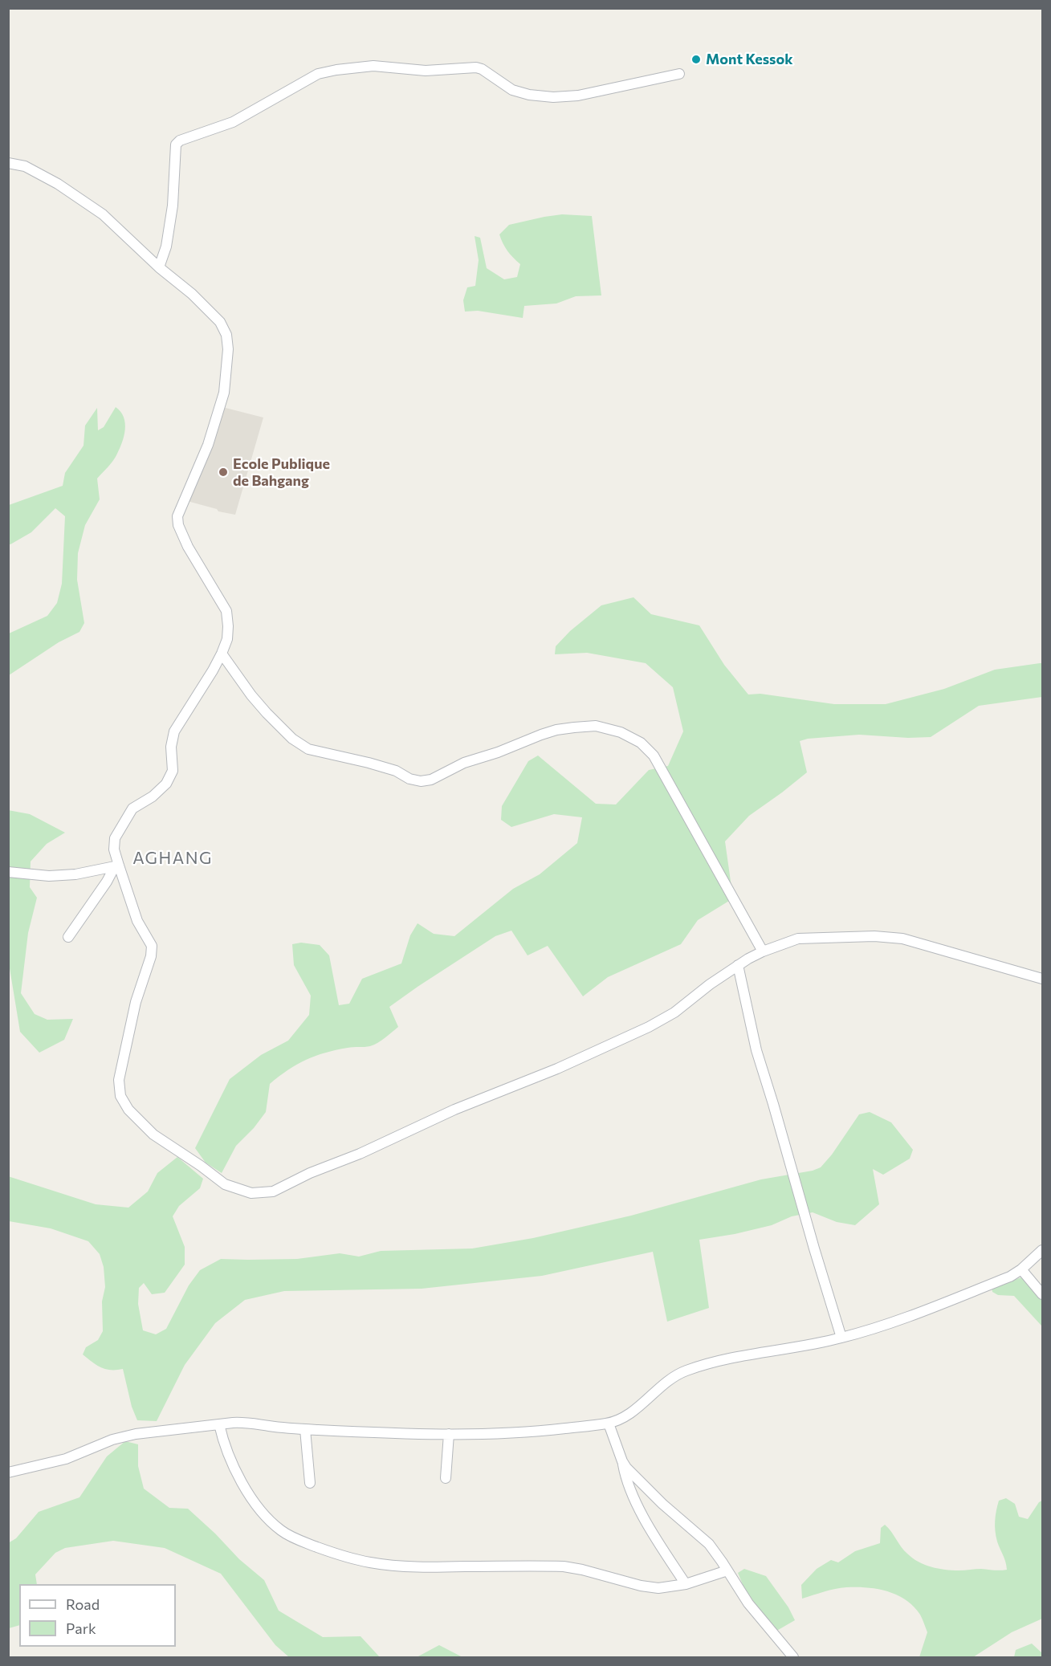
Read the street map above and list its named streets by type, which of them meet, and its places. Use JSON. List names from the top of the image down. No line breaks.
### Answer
{"districts":["AGHANG"],"places":["Mont Kessok","Ecole Publique de Bahgang"],"legend":["Road","Park"]}
